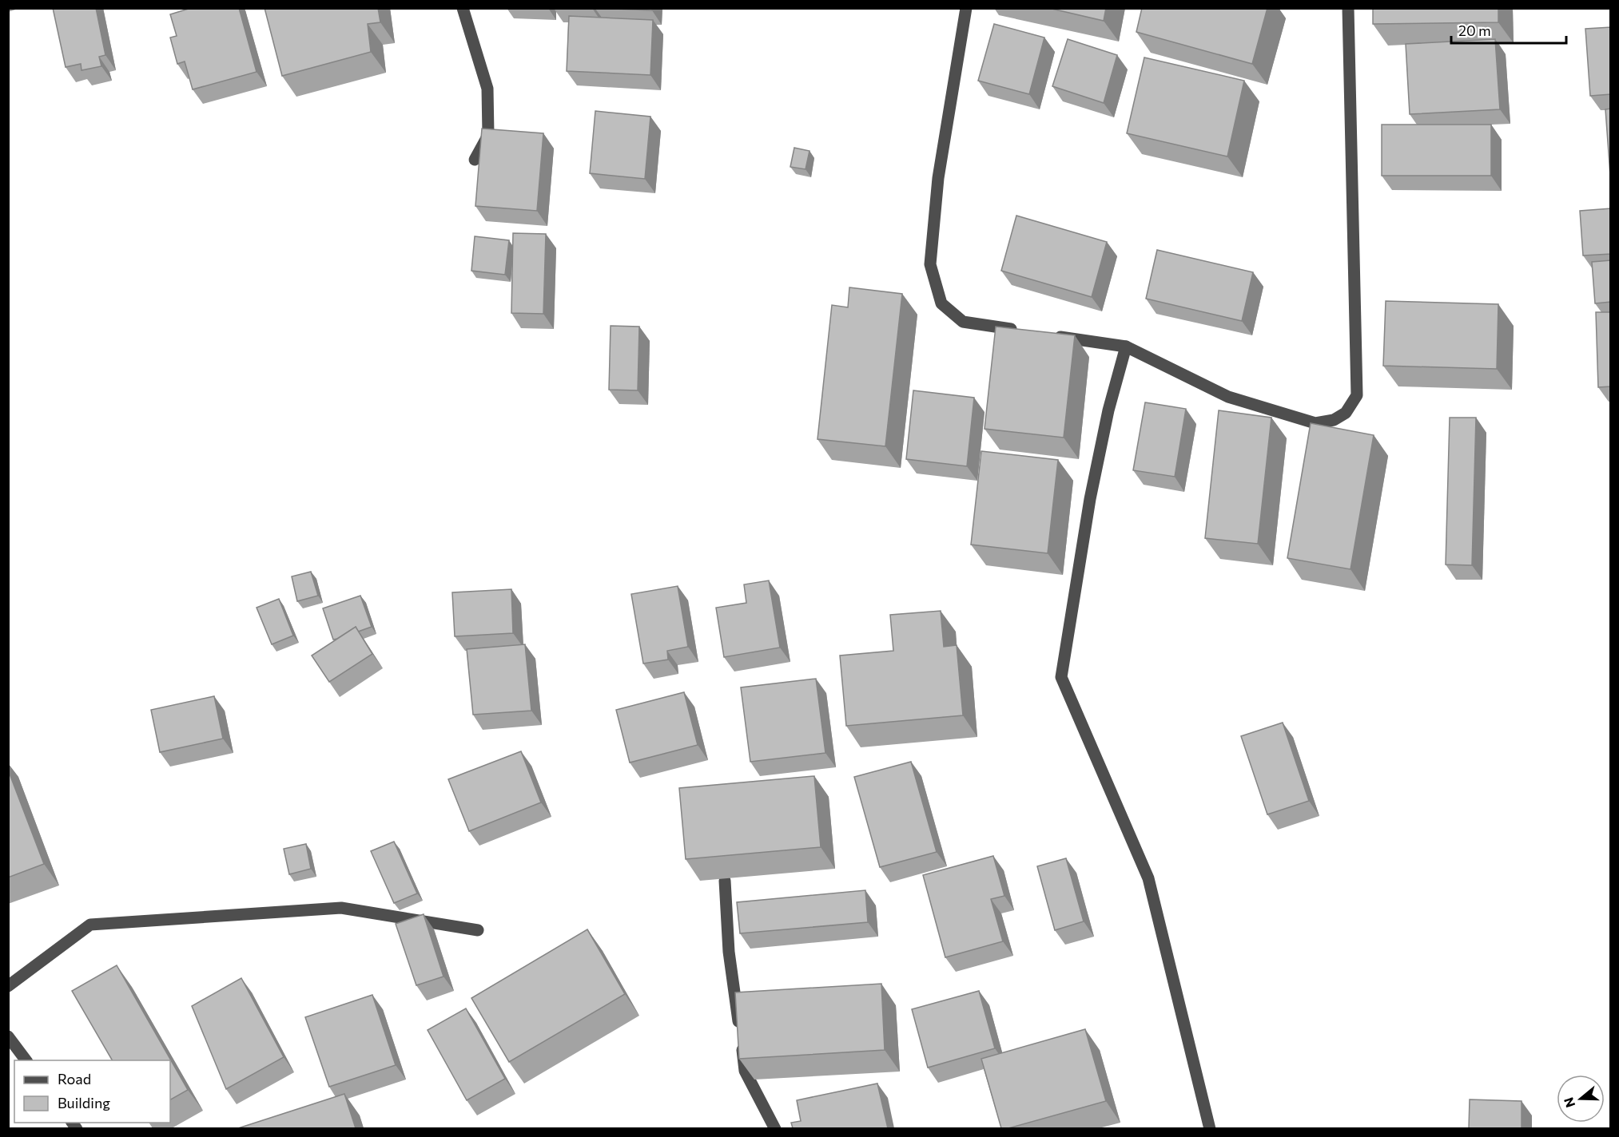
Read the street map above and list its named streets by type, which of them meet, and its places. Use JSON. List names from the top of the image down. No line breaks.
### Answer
{"legend":["Road","Building"],"scale_bar":"20 m","north":"left"}
